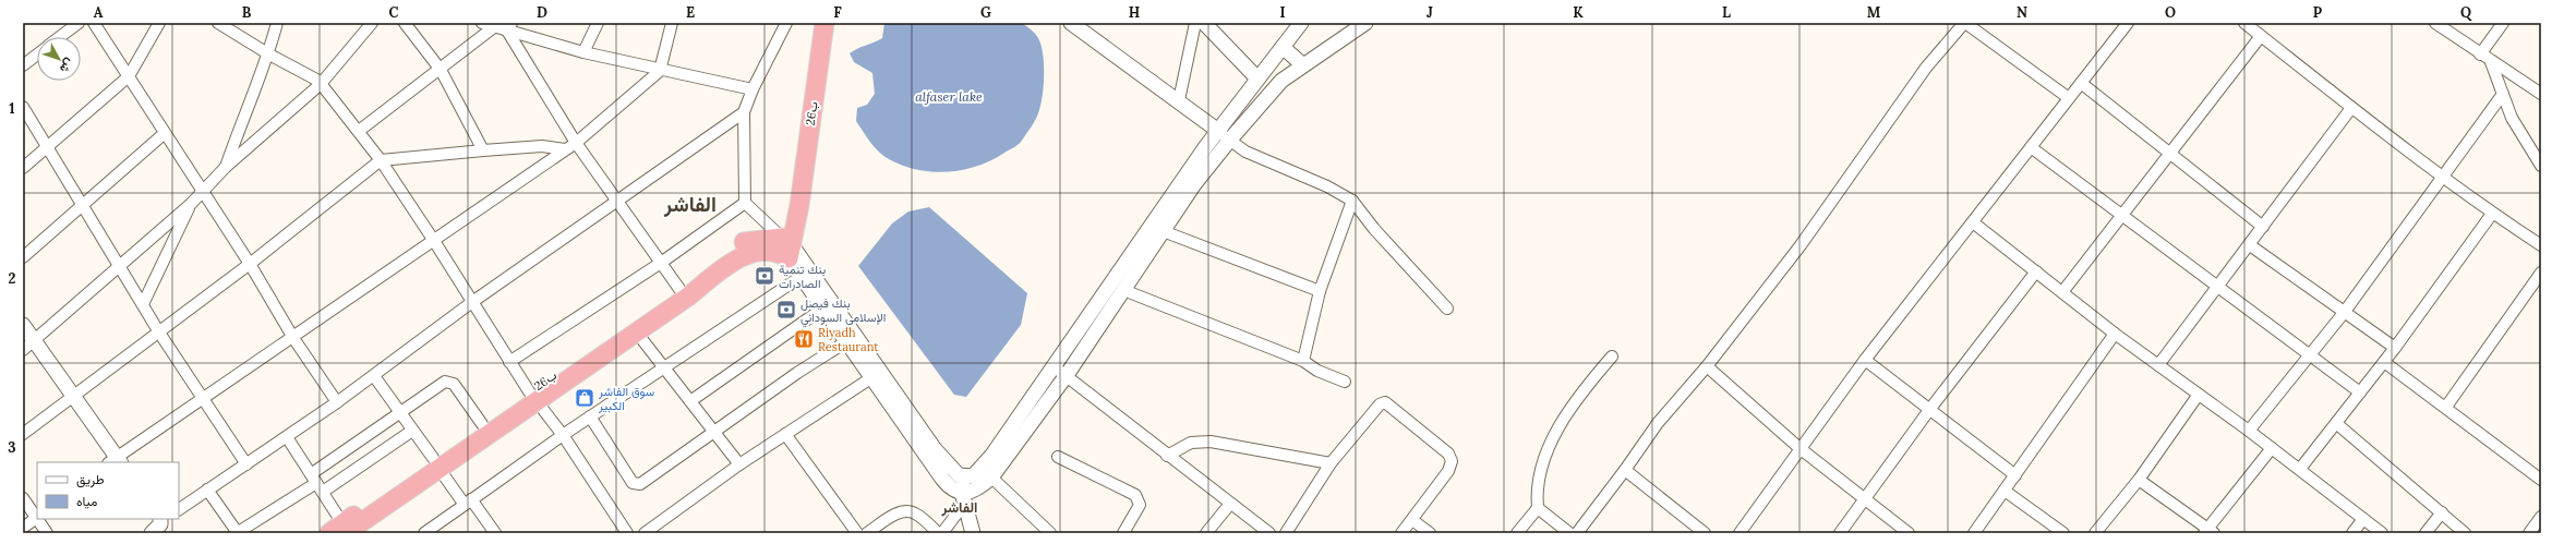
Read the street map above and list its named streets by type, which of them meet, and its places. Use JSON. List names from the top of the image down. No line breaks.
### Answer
{"streets":{"highway":["26ب"]},"districts":["الفاشر","الفاشر"],"water":["alfaser lake"],"places":{"bank":["بنك تنمية الصادرات","بنك فيصل الإسلامي السوداني"],"restaurant":["Riyadh Restaurant"],"shop":["سوق الفاشر الكبير"]},"legend":["طريق","مياه"],"north":"bottom right","grid":{"columns":["A","B","C","D","E","F","G","H","I","J","K","L","M","N","O","P","Q"],"rows":["1","2","3"]}}
